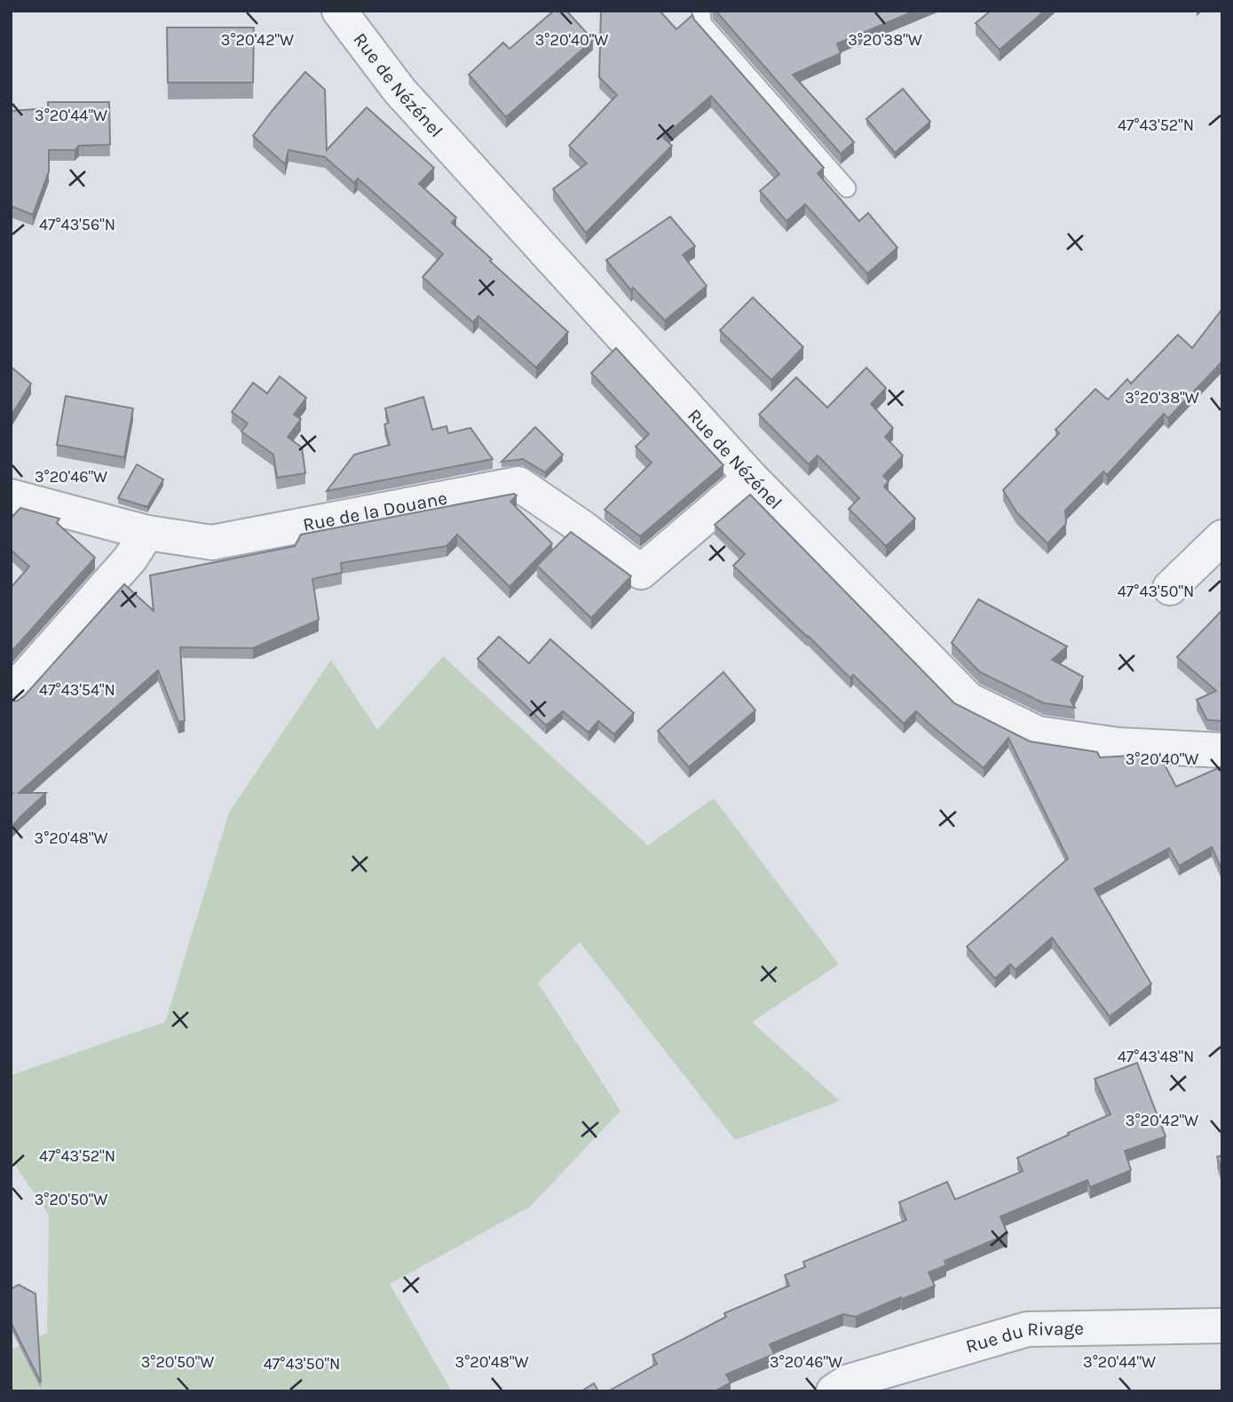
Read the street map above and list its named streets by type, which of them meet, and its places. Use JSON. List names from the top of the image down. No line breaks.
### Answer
{"streets":{"street":["Rue de Nézénel","Rue de la Douane","Rue du Rivage"]},"crossings":[["Rue de Nézénel","Rue de la Douane"]],"coordinates":["3°20'42\"W","3°20'40\"W","3°20'38\"W","3°20'44\"W","47°43'52\"N","47°43'56\"N","3°20'46\"W","47°43'50\"N","47°43'54\"N","3°20'48\"W","47°43'48\"N","3°20'50\"W"]}
